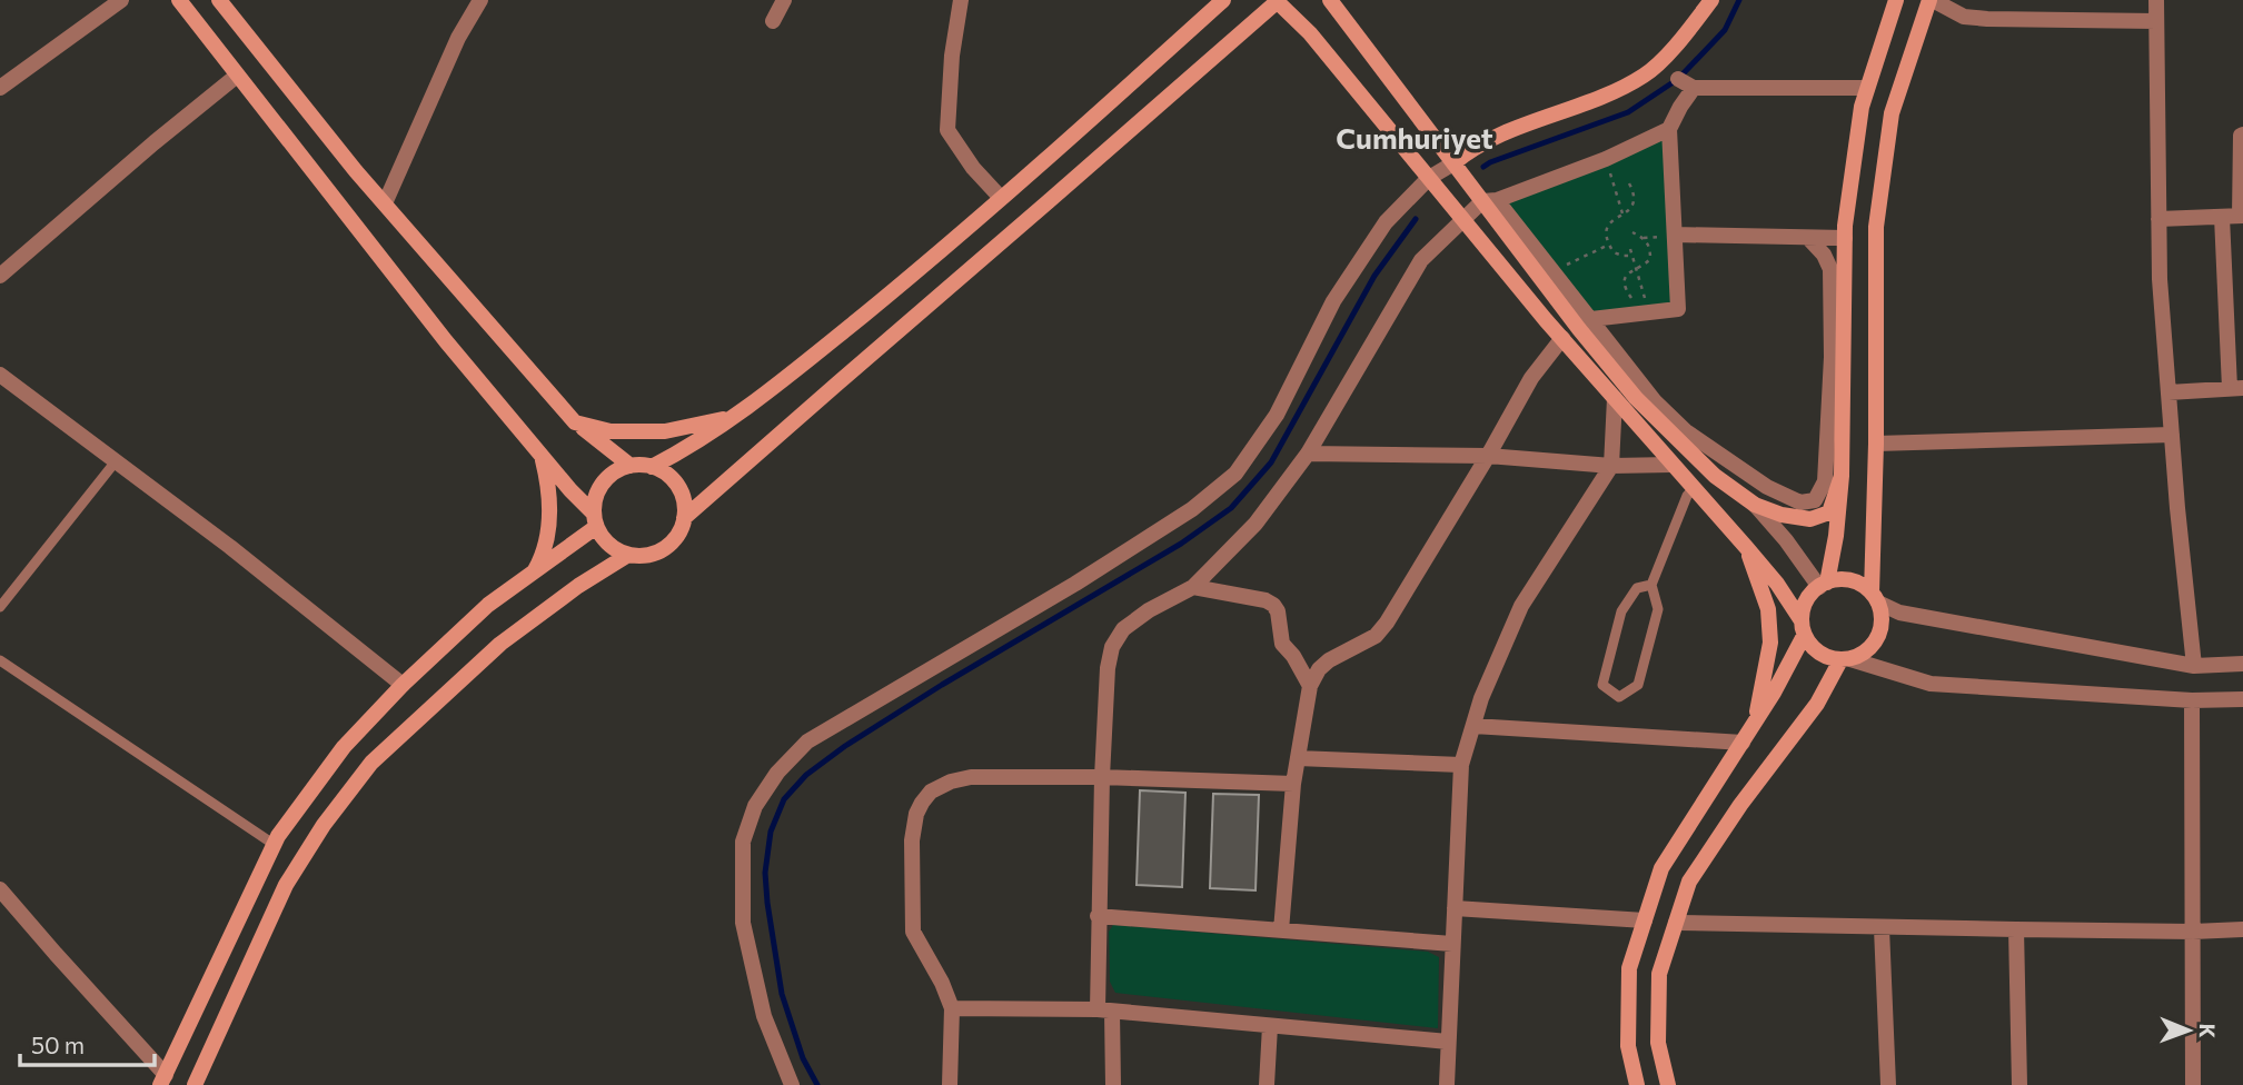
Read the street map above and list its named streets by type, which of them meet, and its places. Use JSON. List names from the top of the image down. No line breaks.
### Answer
{"districts":["Cumhuriyet"],"scale_bar":"50 m","north":"right"}
